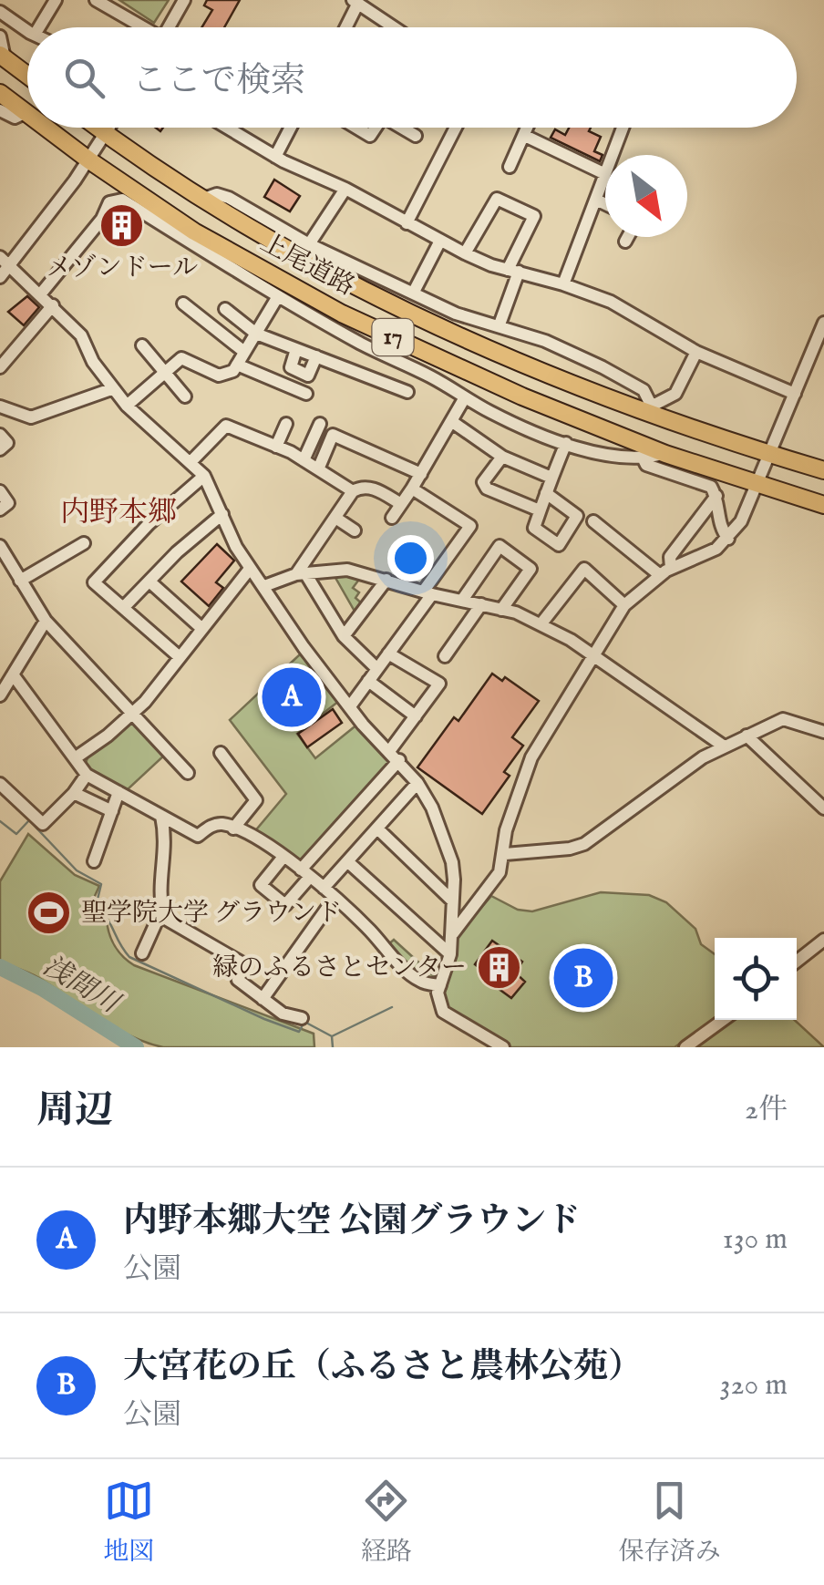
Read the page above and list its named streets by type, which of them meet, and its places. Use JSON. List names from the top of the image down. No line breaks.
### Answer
{"streets":{"highway":["上尾道路","17"]},"districts":["内野本郷"],"water":["浅間川"],"places":{"building":["メゾンドール","緑のふるさとセンター"],"sports":["聖学院大学 グラウンド"]},"north":"bottom right","page":{"search":"ここで検索","pins":["A","B"],"heading":["周辺","2件"],"list":[{"mark":"A","name":"内野本郷大空 公園グラウンド","note":"公園","value":"130 m"},{"mark":"B","name":"大宮花の丘（ふるさと農林公苑）","note":"公園","value":"320 m"}],"nav":["地図","経路","保存済み"]}}
